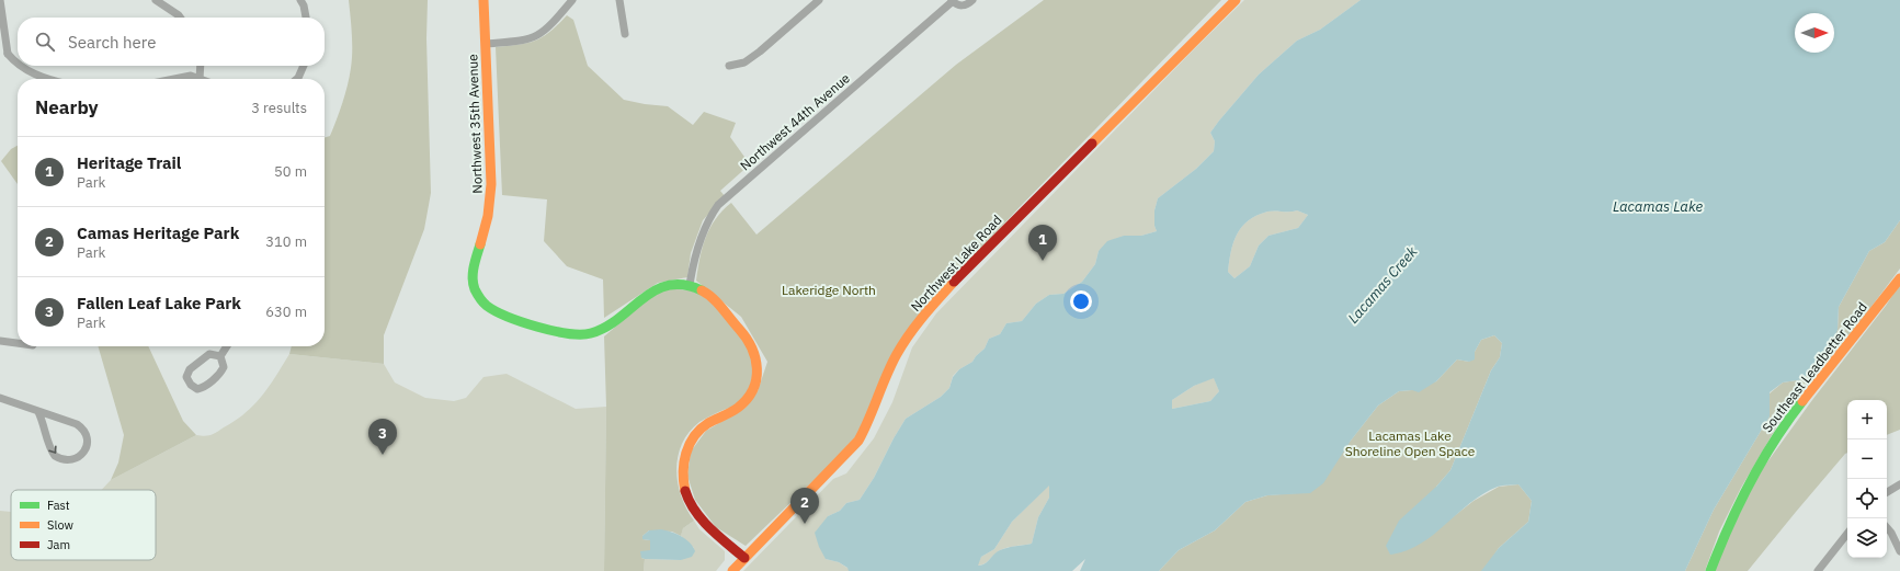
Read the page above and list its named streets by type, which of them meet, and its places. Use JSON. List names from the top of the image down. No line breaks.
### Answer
{"streets":{"street":["Northwest 44th Avenue","Northwest 35th Avenue","Northwest Lake Road","Southeast Leadbetter Road"]},"crossings":[["Northwest 44th Avenue","Northwest 35th Avenue"]],"water":["Lacamas Lake","Lacamas Creek"],"parks":["Lakeridge North","Lacamas Lake Shoreline Open Space"],"legend":["Fast","Slow","Jam"],"north":"right","page":{"search":"Search here","heading":["Nearby","3 results"],"list":[{"mark":"1","name":"Heritage Trail","note":"Park","value":"50 m"},{"mark":"2","name":"Camas Heritage Park","note":"Park","value":"310 m"},{"mark":"3","name":"Fallen Leaf Lake Park","note":"Park","value":"630 m"}],"pins":["1","3","2"],"map_buttons":["+","−"]}}
